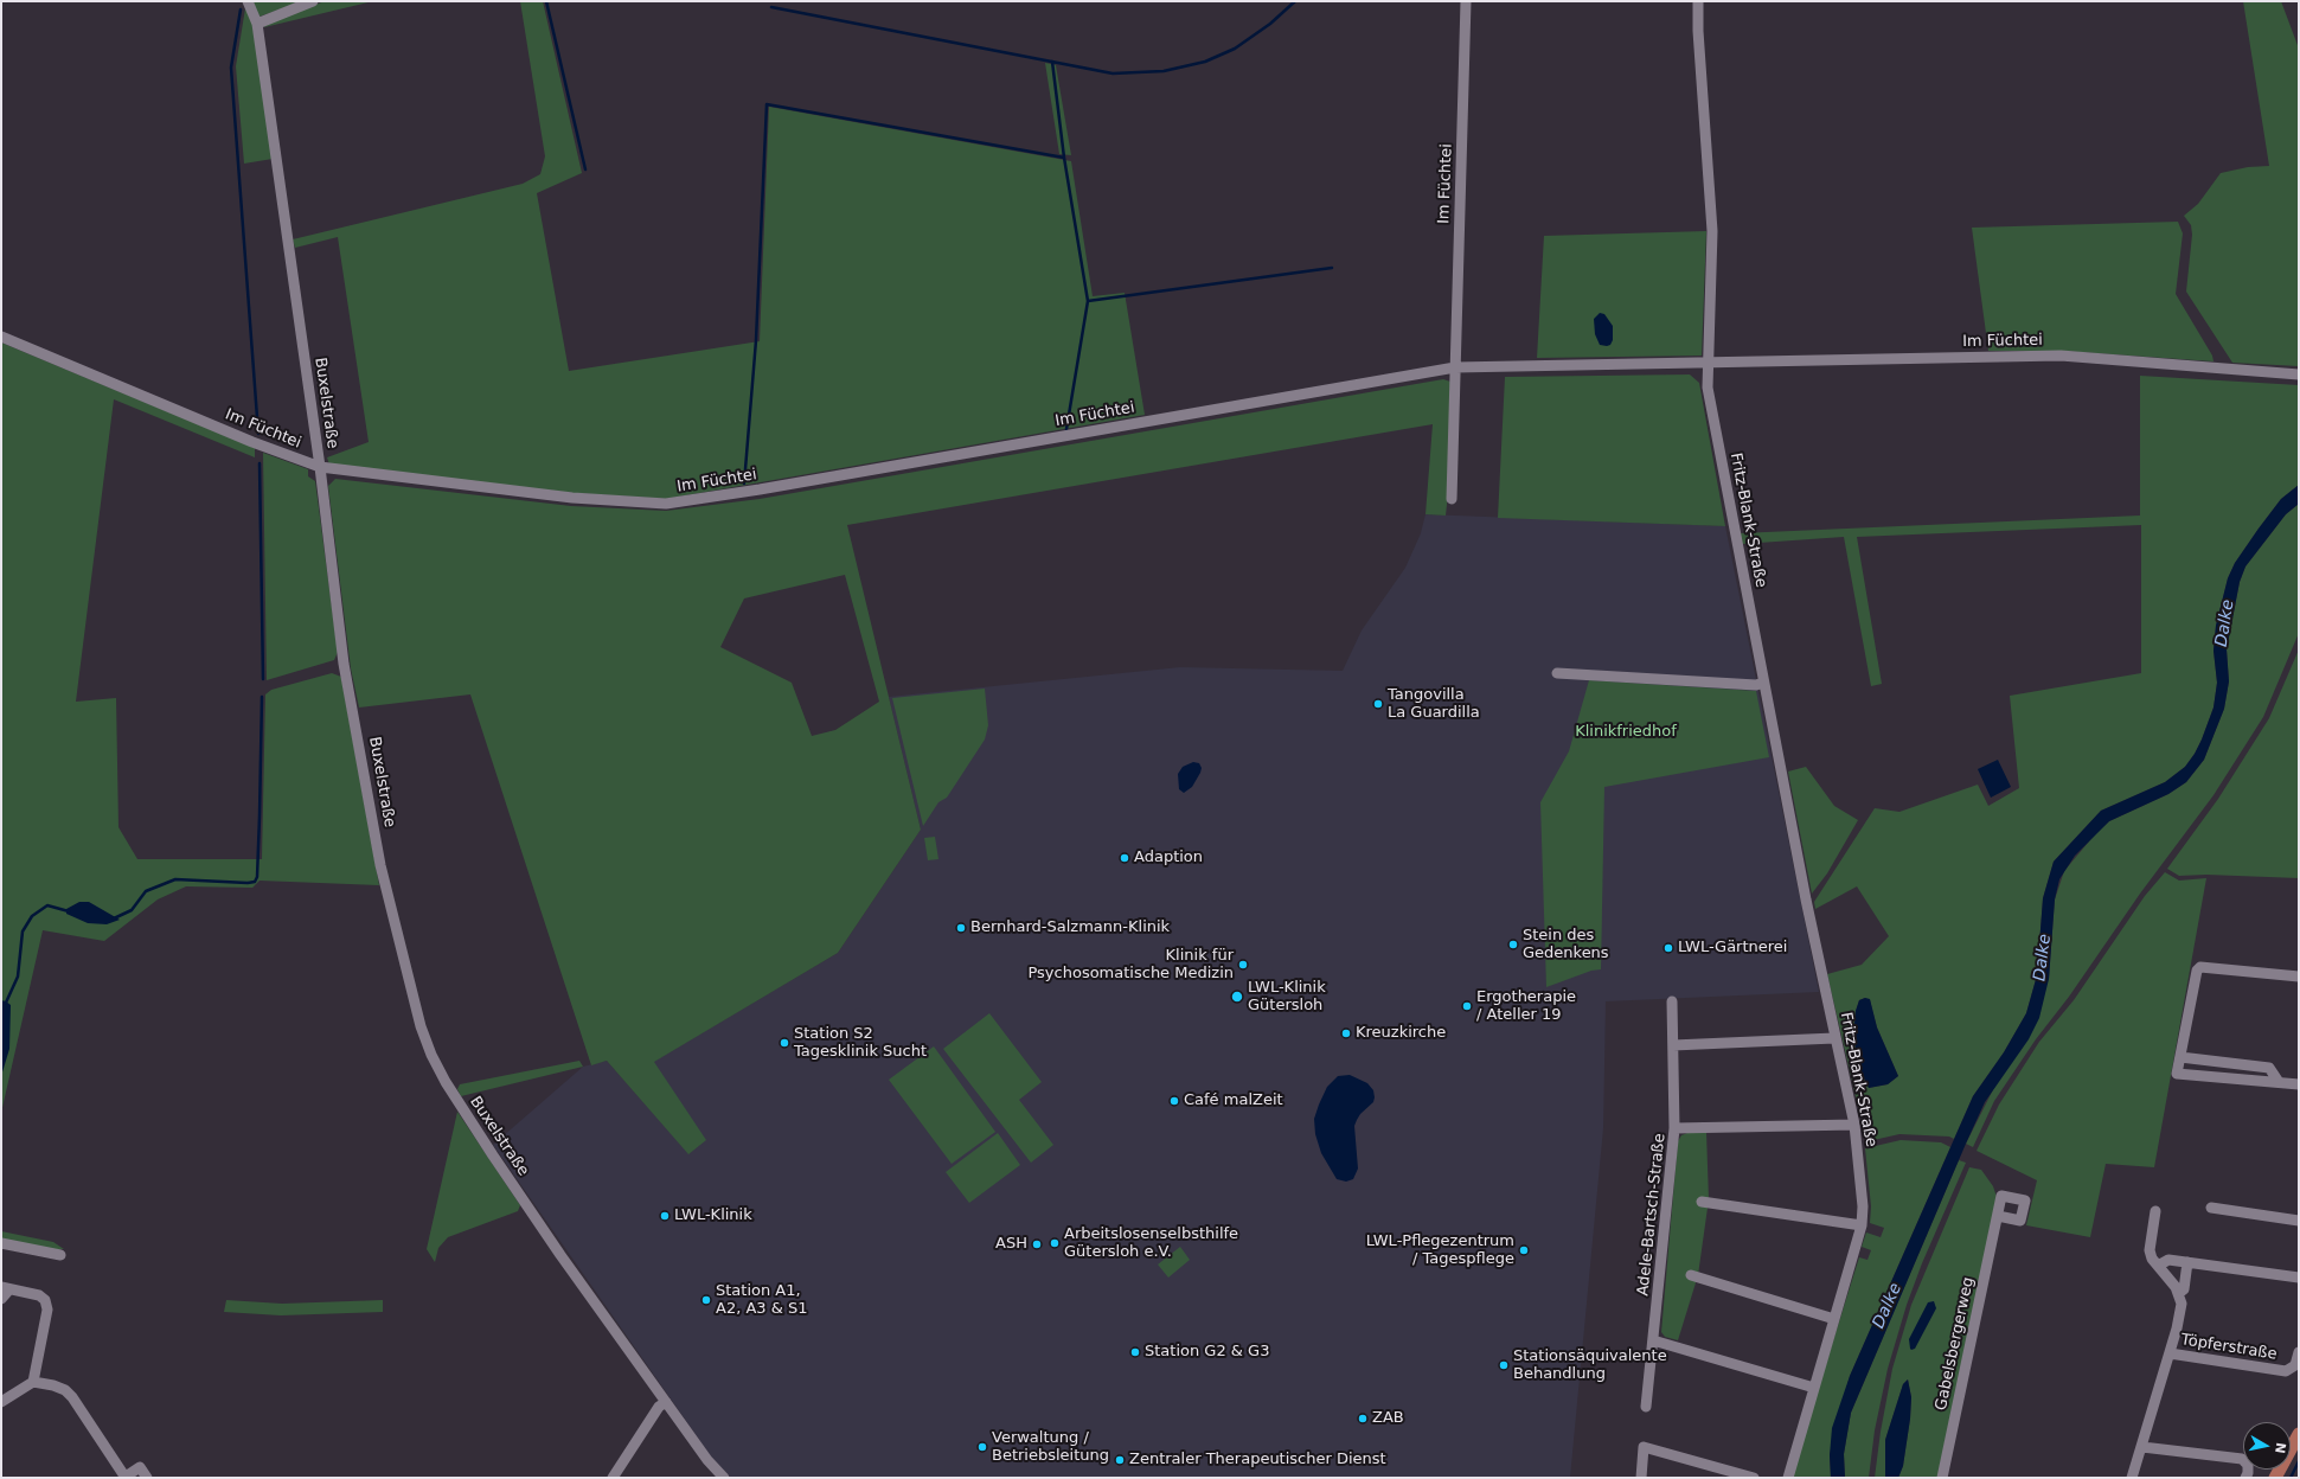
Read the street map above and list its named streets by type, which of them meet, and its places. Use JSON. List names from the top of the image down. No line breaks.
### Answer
{"streets":{"street":["Im Füchtei","Buxelstraße","Fritz-Blank-Straße","Adele-Bartsch-Straße","Gabelsbergerweg","Töpferstraße"]},"crossings":[["Im Füchtei","Buxelstraße"],["Im Füchtei","Fritz-Blank-Straße"],["Fritz-Blank-Straße","Adele-Bartsch-Straße"]],"water":["Dalke"],"parks":["Klinikfriedhof"],"places":["Tangovilla La Guardilla","Adaption","Bernhard-Salzmann-Klinik","Stein des Gedenkens","LWL-Gärtnerei","Klinik für Psychosomatische Medizin","LWL-Klinik Gütersloh","Ergotherapie / Ateller 19","Kreuzkirche","Station S2 Tagesklinik Sucht","Café malZeit","LWL-Klinik","Arbeitslosenselbsthilfe Gütersloh e.V.","ASH","LWL-Pflegezentrum / Tagespflege","Station A1, A2, A3 & S1","Station G2 & G3","Stationsäquivalente Behandlung","ZAB","Verwaltung / Betriebsleitung","Zentraler Therapeutischer Dienst"],"north":"right"}
